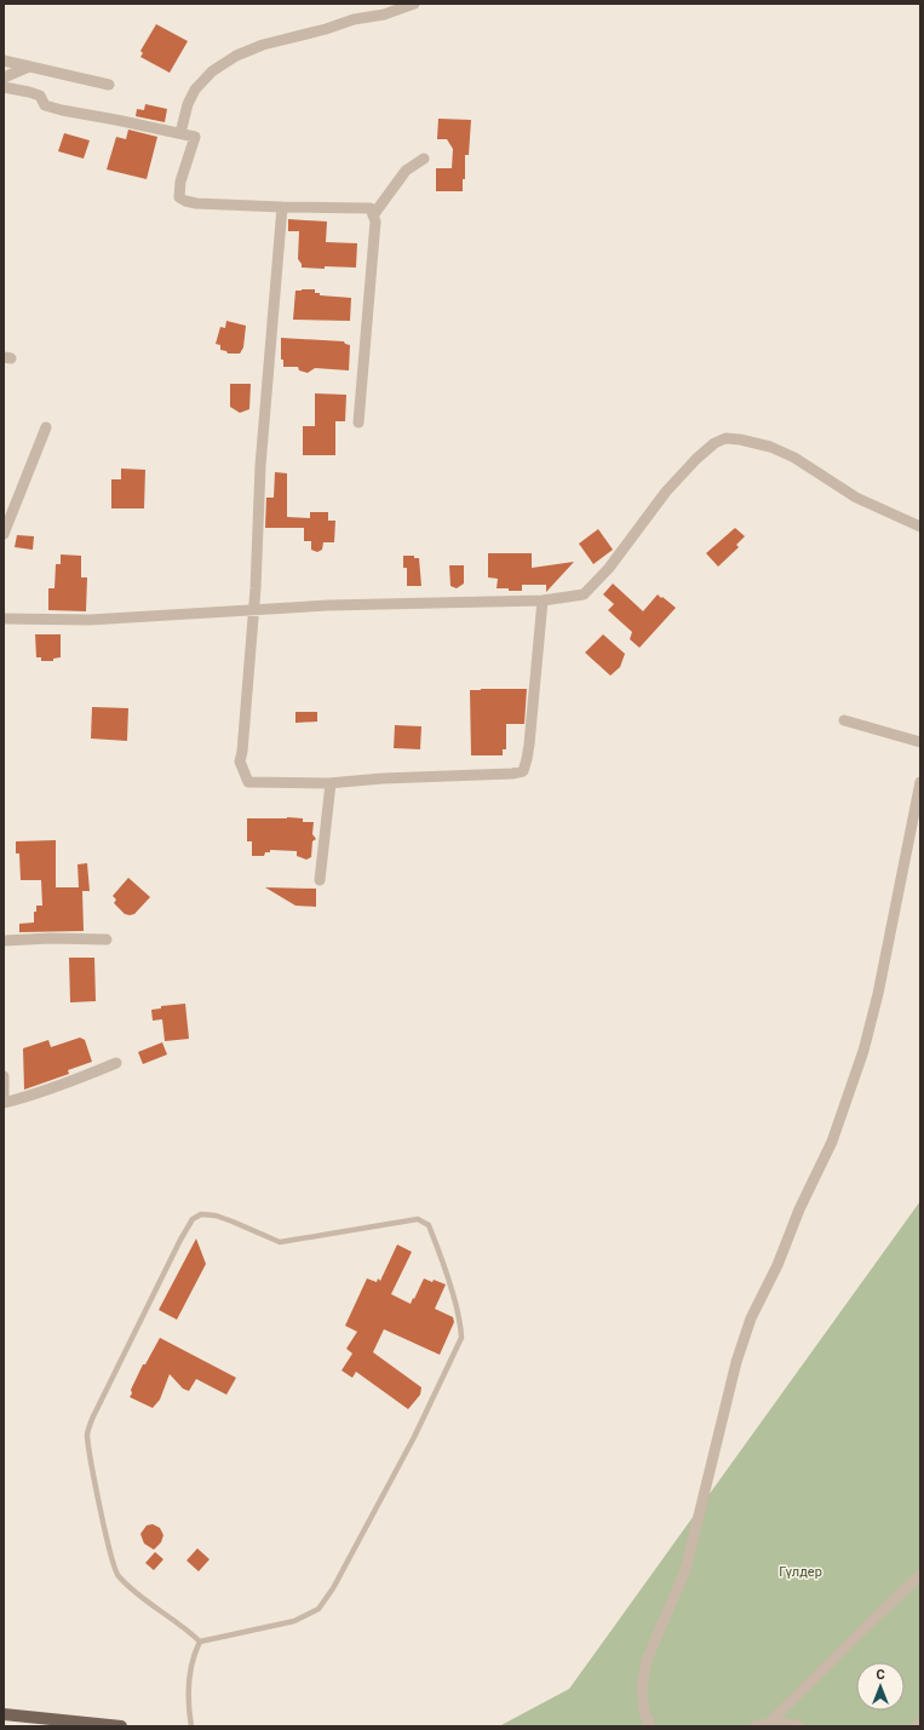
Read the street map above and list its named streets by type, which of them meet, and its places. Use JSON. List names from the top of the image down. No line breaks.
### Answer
{"parks":["Гүлдер"],"north":"top"}
